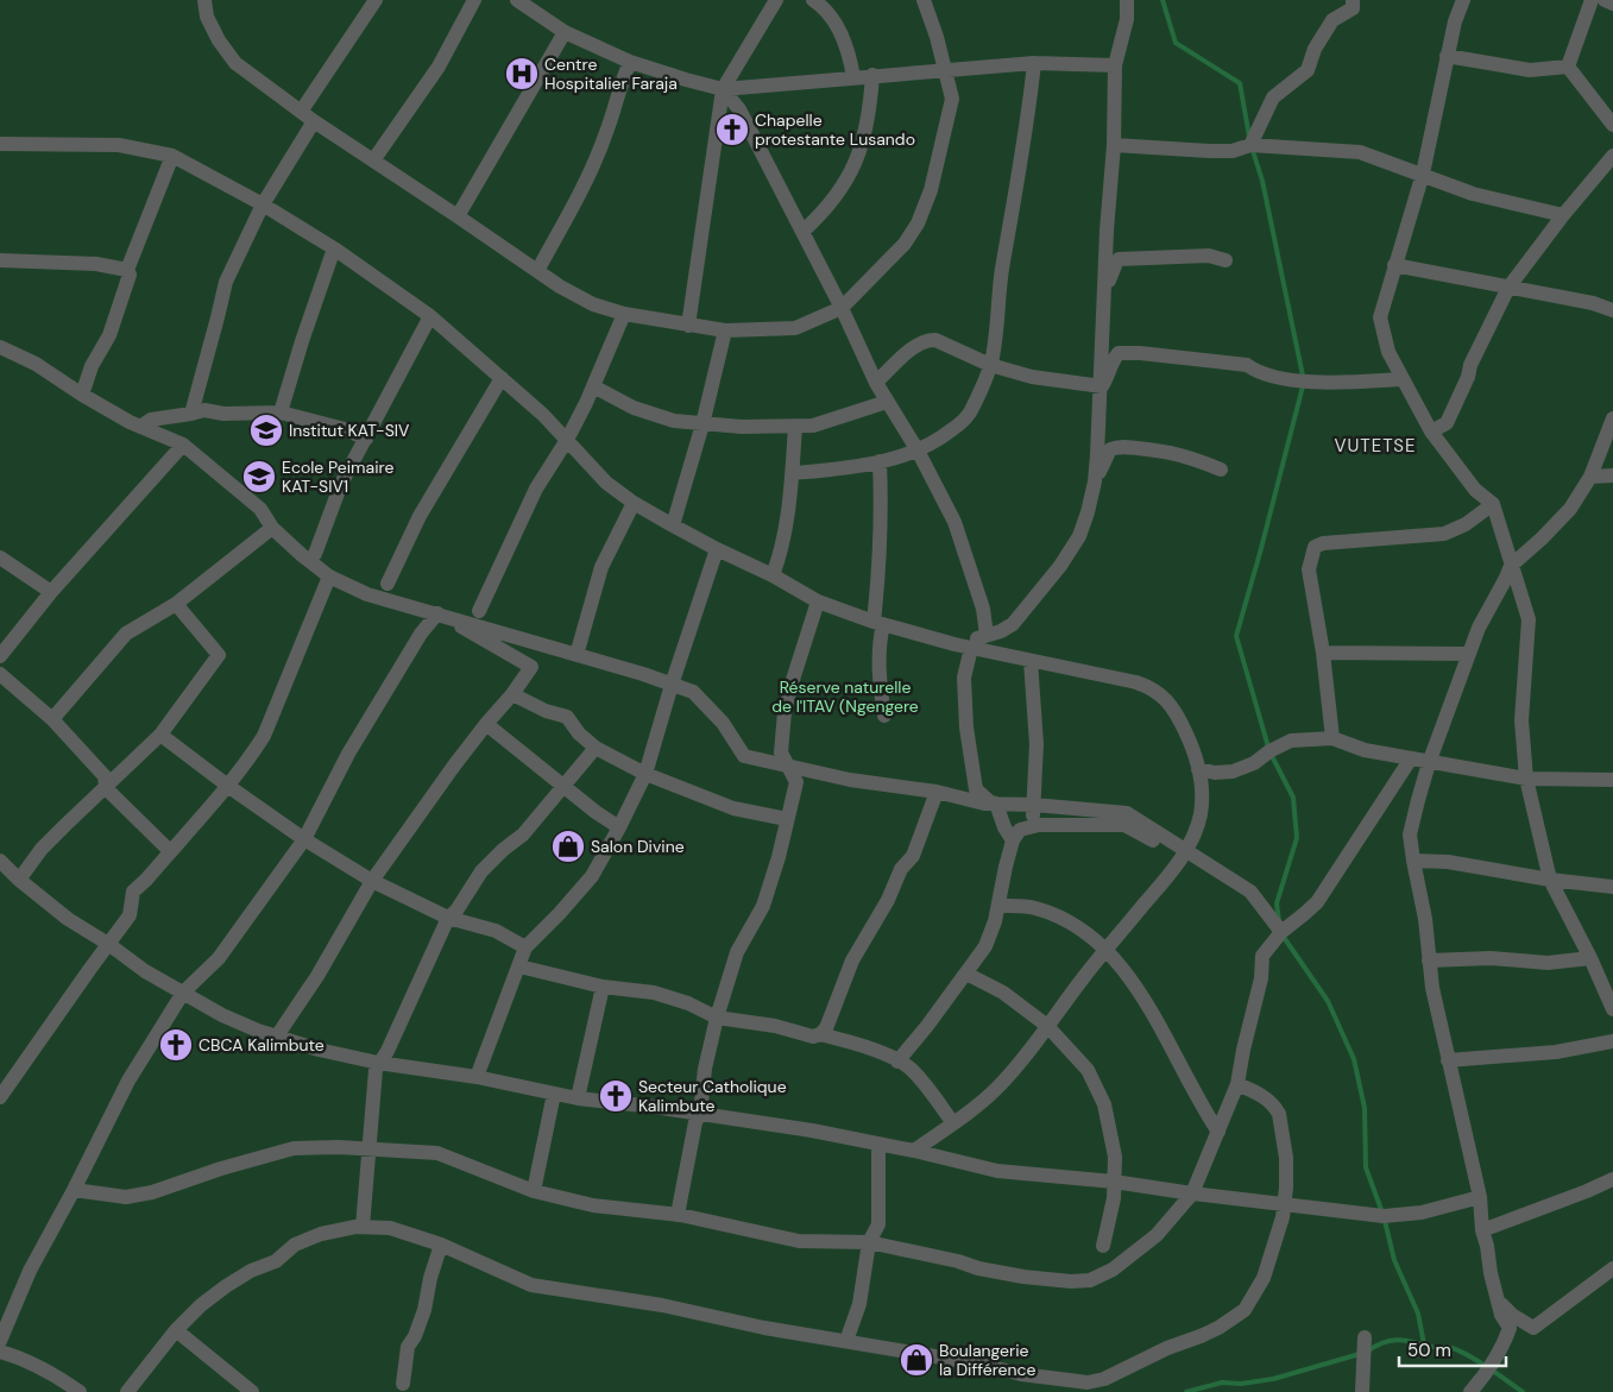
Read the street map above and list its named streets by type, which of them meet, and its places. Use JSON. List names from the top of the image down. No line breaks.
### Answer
{"districts":["VUTETSE"],"parks":["Réserve naturelle de l'ITAV (Ngengere"],"places":{"hospital":["Centre Hospitalier Faraja"],"church":["Chapelle protestante Lusando","CBCA Kalimbute","Secteur Catholique Kalimbute"],"school or university":["Institut KAT-SIV","Ecole Peimaire KAT-SIV1"],"shop":["Salon Divine","Boulangerie la Différence"]},"scale_bar":"50 m"}
